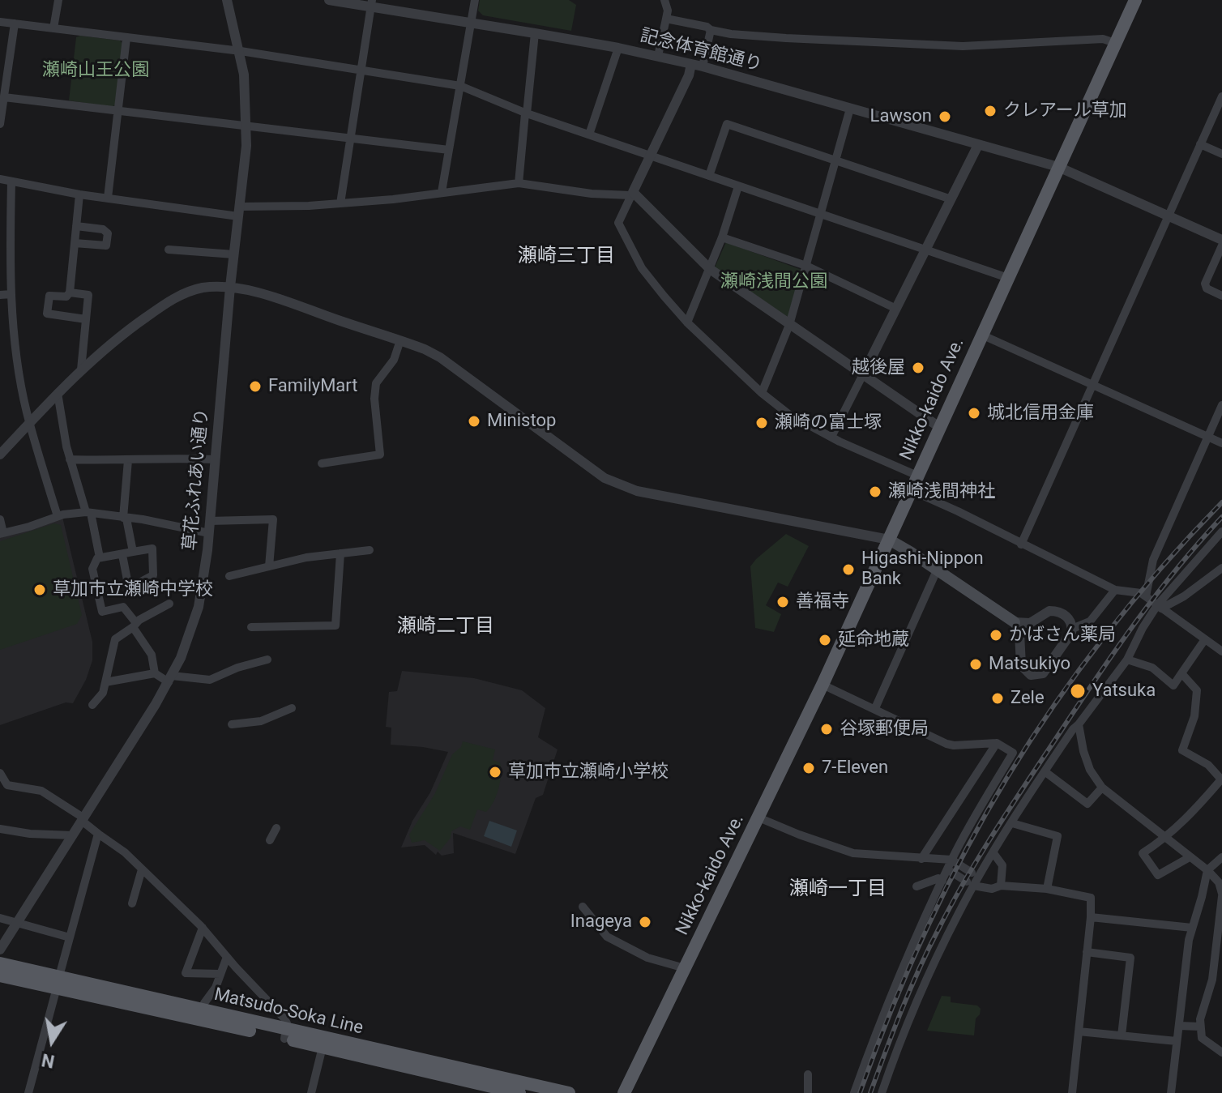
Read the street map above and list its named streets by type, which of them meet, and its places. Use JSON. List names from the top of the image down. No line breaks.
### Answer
{"streets":{"main road":["Nikko-kaido Ave.","Matsudo-Soka Line"],"street":["記念体育館通り","草花ふれあい通り"]},"crossings":[["記念体育館通り","Nikko-kaido Ave."]],"districts":["瀬崎三丁目","瀬崎二丁目","瀬崎一丁目"],"parks":["瀬崎山王公園","瀬崎浅間公園"],"places":["クレアール草加","Lawson","越後屋","FamilyMart","城北信用金庫","Ministop","瀬崎の富士塚","瀬崎浅間神社","Higashi-Nippon Bank","草加市立瀬崎中学校","善福寺","かばさん薬局","延命地蔵","Matsukiyo","Yatsuka","Zele","谷塚郵便局","7-Eleven","草加市立瀬崎小学校","Inageya"],"north":"bottom"}
